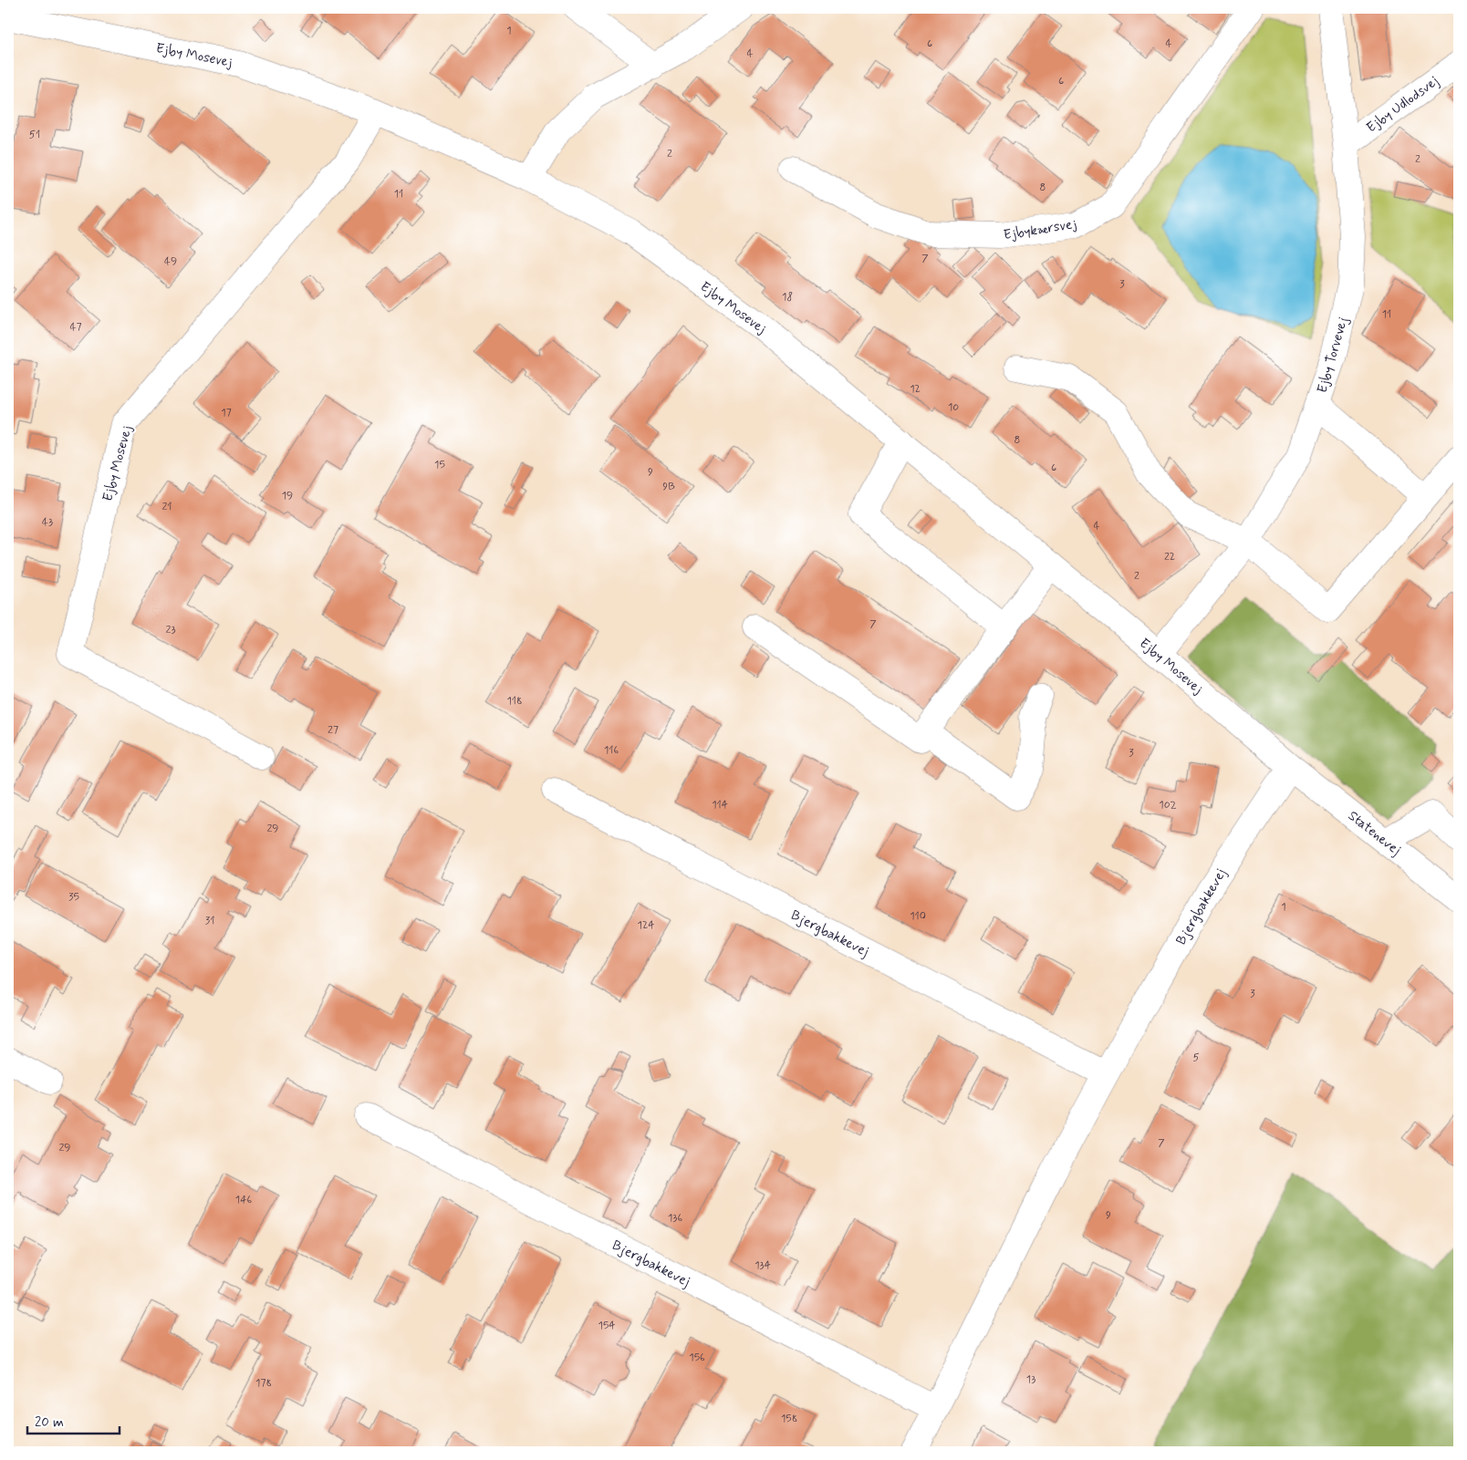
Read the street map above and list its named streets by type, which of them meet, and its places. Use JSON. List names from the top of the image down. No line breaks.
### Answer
{"streets":{"street":["Ejby Mosevej","Ejby Udlodsvej","Ejbykærsvej","Ejby Torvevej","Statenevej","Bjergbakkevej"]},"crossings":[["Ejby Mosevej","Ejby Torvevej"],["Ejby Mosevej","Statenevej"],["Ejby Mosevej","Bjergbakkevej"],["Ejby Udlodsvej","Ejby Torvevej"],["Statenevej","Bjergbakkevej"]],"house_numbers":["1","6","4","4","6","51","2","2","8","11","7","49","3","18","11","47","12","10","17","8","15","6","9","9B","19","21","43","4","22","2","7","23","118","27","116","3","114","102","29","35","1","110","31","124","3","5","7","29","146","9","136","134","154","156","13","178","158"],"scale_bar":"20 m"}
